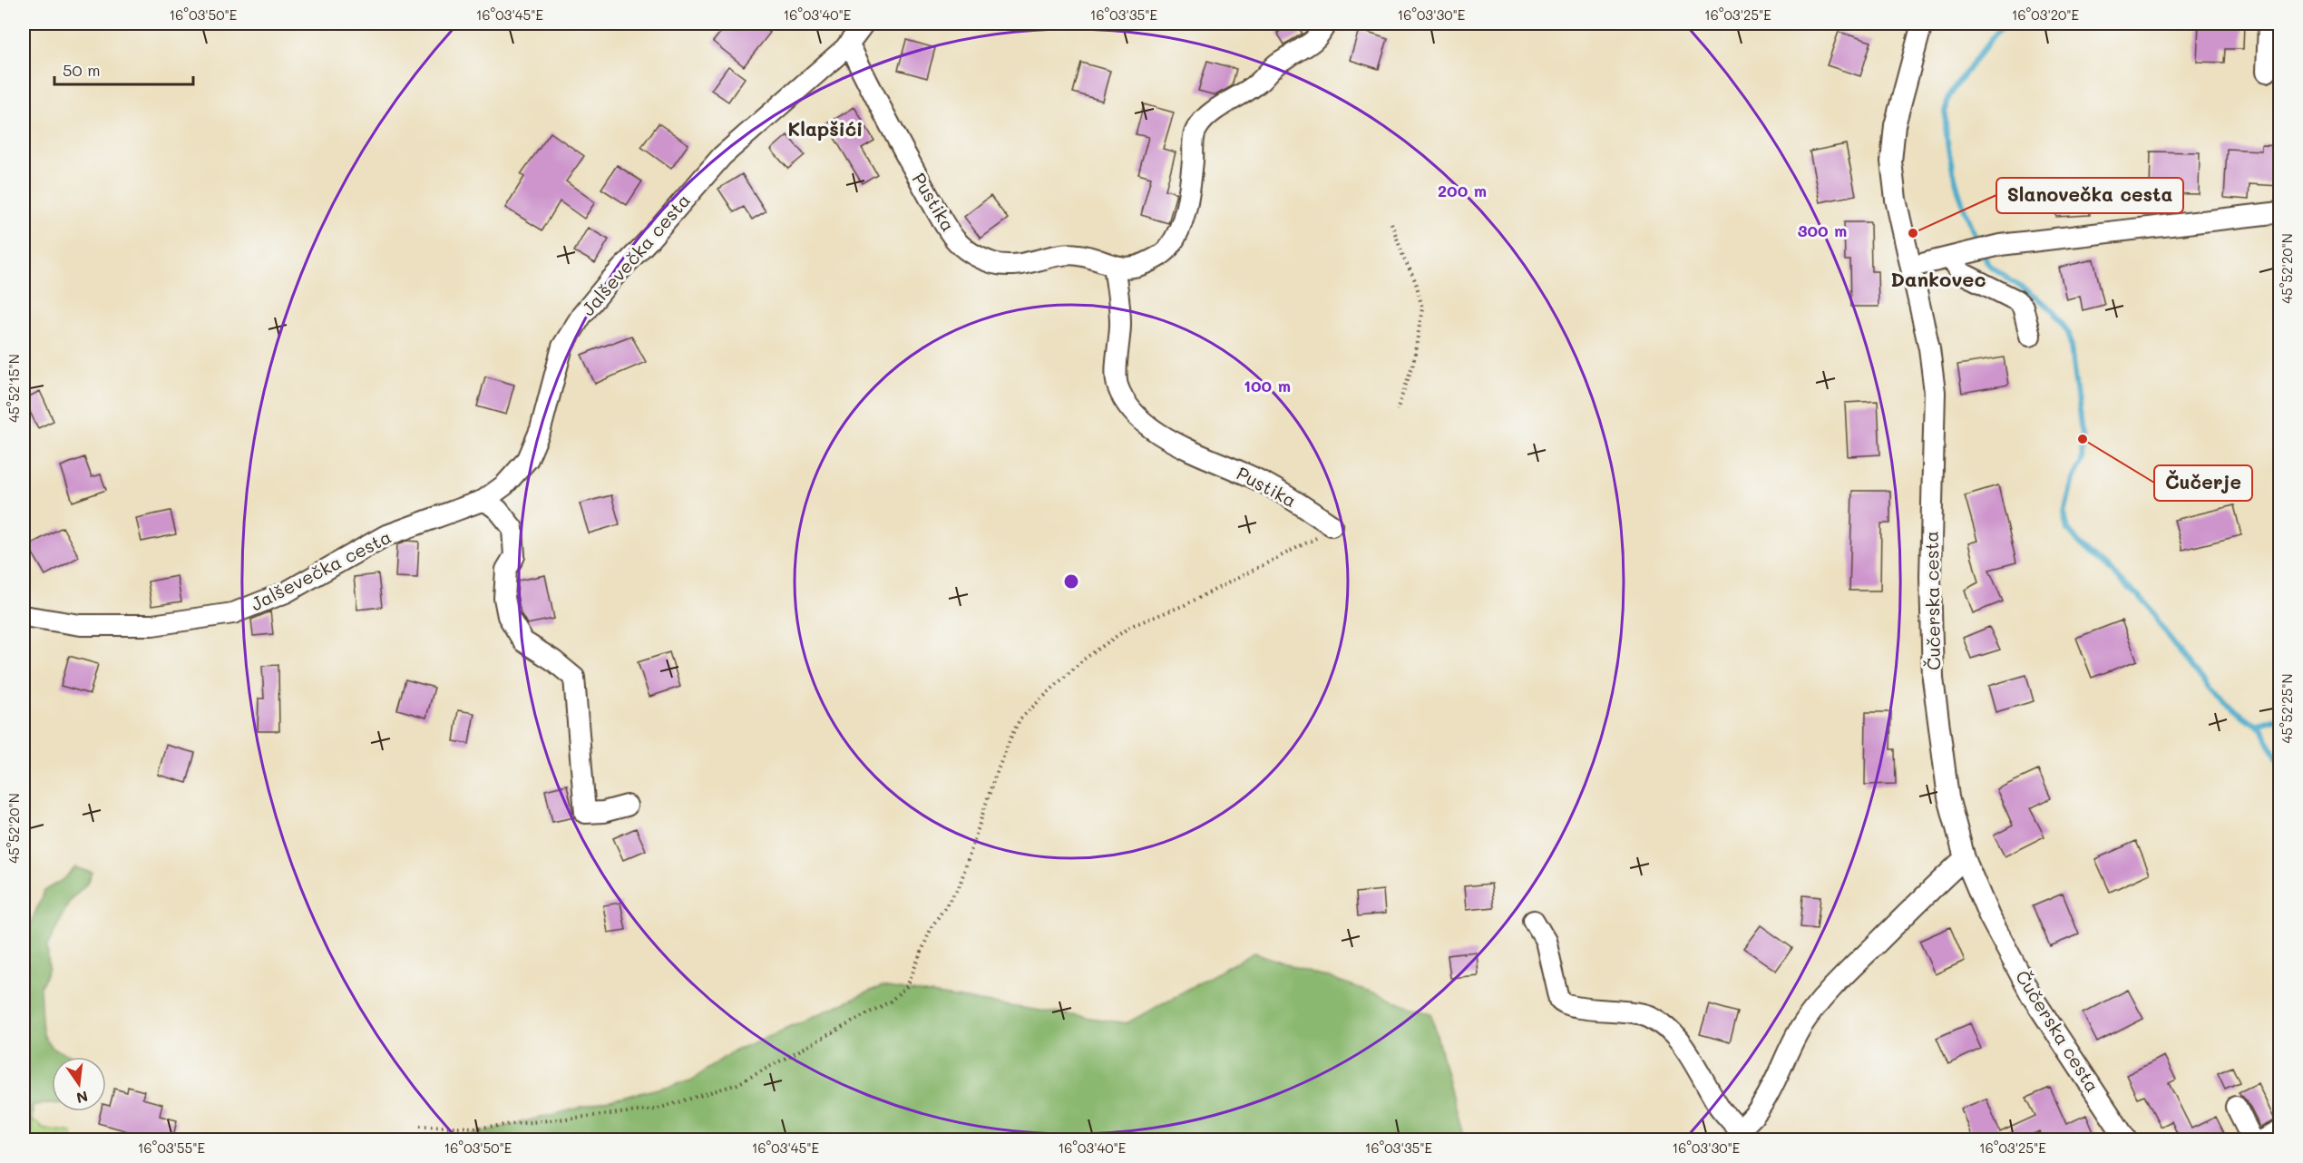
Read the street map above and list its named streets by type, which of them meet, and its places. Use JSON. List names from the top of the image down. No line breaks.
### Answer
{"streets":{"street":["Pustika","Jalševečka cesta","Čučerska cesta"]},"crossings":[["Pustika","Jalševečka cesta"]],"districts":["Klapšići","Dankovec"],"places":["Slanovečka cesta","Čučerje"],"scale_bar":"50 m","north":"bottom","coordinates":["16°03'50\"E","16°03'45\"E","16°03'40\"E","16°03'35\"E","16°03'30\"E","16°03'25\"E","16°03'20\"E","45°52'20\"N","45°52'15\"N","45°52'25\"N","16°03'55\"E"],"rings":["200 m","300 m","100 m"]}
